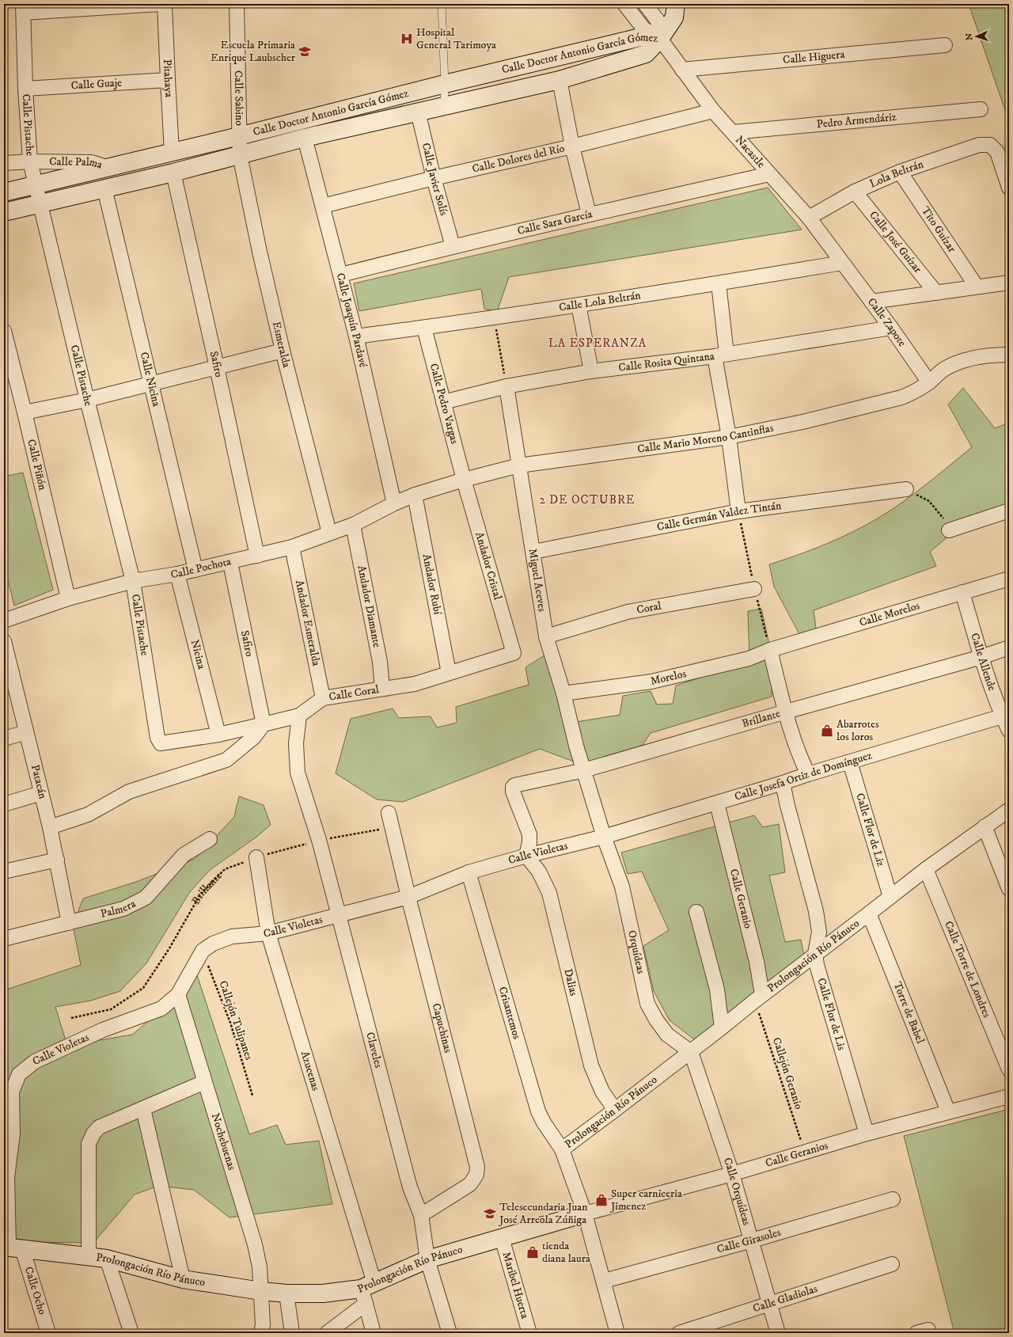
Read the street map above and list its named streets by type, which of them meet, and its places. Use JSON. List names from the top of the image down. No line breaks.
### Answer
{"streets":{"street":["Calle Doctor Antonio García Gómez","Calle Higuera","Pitahaya","Calle Guaje","Calle Sabino","Pedro Armendáriz","Calle Pistache","Nacastle","Calle Dolores del Río","Calle Palma","Lola Beltrán","Calle Javier Solís","Calle Sara García","Tito Guízar","Calle José Guízar","Calle Lola Beltrán","Calle Joaquín Pardavé","Calle Zapote","Esmeralda","Calle Rosita Quintana","Safiro","Calle Nicina","Calle Pedro Vargas","Calle Mario Moreno Cantinflas","Calle Piñón","Calle Germán Valdez Tintán","Andador Cristal","Calle Pochota","Miguel Aceves","Andador Rubí","Andador Diamante","Coral","Calle Morelos","Andador Esmeralda","Nicina","Calle Allende","Morelos","Calle Coral","Brillante","Calle Josefa Ortiz de Domínguez","Patacán","Calle Flor de Liz","Calle Violetas","Calle Geranio","Palmera","Orquídeas","Prolongación Río Pánuco","Calle Torre de Londres","Dalias","Torre de Babel","Crisantemos","Calle Flor de Lis","Capuchinas","Claveles","Azucenas","Nochebuenas","Calle Geranios","Calle Orquídeas","Calle Girasoles","Maribel Huerta","Calle Ocho","Calle Gladiolas"],"path":["Callejón Tulipanes","Callejón Geranio"]},"crossings":[["Calle Doctor Antonio García Gómez","Pitahaya"],["Calle Doctor Antonio García Gómez","Calle Sabino"],["Calle Doctor Antonio García Gómez","Calle Pistache"],["Calle Doctor Antonio García Gómez","Nacastle"],["Calle Doctor Antonio García Gómez","Calle Palma"],["Calle Doctor Antonio García Gómez","Calle Javier Solís"],["Calle Doctor Antonio García Gómez","Calle Joaquín Pardavé"],["Calle Doctor Antonio García Gómez","Esmeralda"],["Calle Doctor Antonio García Gómez","Safiro"],["Calle Doctor Antonio García Gómez","Calle Nicina"],["Calle Higuera","Nacastle"],["Pitahaya","Calle Guaje"],["Calle Guaje","Calle Pistache"],["Calle Sabino","Esmeralda"],["Pedro Armendáriz","Nacastle"],["Calle Pistache","Calle Palma"],["Calle Pistache","Calle Pochota"],["Calle Pistache","Calle Coral"],["Nacastle","Calle Dolores del Río"],["Nacastle","Lola Beltrán"],["Nacastle","Calle Sara García"],["Nacastle","Calle Lola Beltrán"],["Nacastle","Calle Zapote"],["Calle Dolores del Río","Calle Javier Solís"],["Calle Dolores del Río","Calle Joaquín Pardavé"],["Lola Beltrán","Tito Guízar"],["Lola Beltrán","Calle José Guízar"],["Calle Javier Solís","Calle Sara García"],["Calle Sara García","Calle Joaquín Pardavé"],["Calle Lola Beltrán","Calle Joaquín Pardavé"],["Calle Lola Beltrán","Calle Zapote"],["Calle Lola Beltrán","Calle Pedro Vargas"],["Calle Joaquín Pardavé","Calle Mario Moreno Cantinflas"],["Calle Joaquín Pardavé","Calle Pochota"],["Calle Zapote","Calle Rosita Quintana"],["Calle Zapote","Calle Mario Moreno Cantinflas"],["Esmeralda","Calle Pochota"],["Calle Rosita Quintana","Calle Pedro Vargas"],["Calle Rosita Quintana","Miguel Aceves"],["Safiro","Calle Pochota"],["Safiro","Calle Coral"],["Calle Nicina","Calle Pochota"],["Calle Pedro Vargas","Calle Mario Moreno Cantinflas"],["Calle Pedro Vargas","Andador Cristal"],["Calle Mario Moreno Cantinflas","Andador Cristal"],["Calle Mario Moreno Cantinflas","Calle Pochota"],["Calle Mario Moreno Cantinflas","Miguel Aceves"],["Calle Mario Moreno Cantinflas","Andador Rubí"],["Calle Piñón","Calle Pochota"],["Calle Germán Valdez Tintán","Miguel Aceves"],["Andador Cristal","Calle Coral"],["Calle Pochota","Andador Diamante"],["Calle Pochota","Andador Esmeralda"],["Calle Pochota","Nicina"],["Miguel Aceves","Coral"],["Miguel Aceves","Morelos"],["Miguel Aceves","Brillante"],["Miguel Aceves","Calle Josefa Ortiz de Domínguez"],["Miguel Aceves","Calle Violetas"],["Miguel Aceves","Orquídeas"],["Andador Rubí","Calle Coral"],["Andador Diamante","Calle Coral"],["Calle Morelos","Calle Allende"],["Calle Morelos","Morelos"],["Andador Esmeralda","Calle Coral"],["Nicina","Calle Coral"],["Calle Allende","Brillante"],["Calle Allende","Calle Josefa Ortiz de Domínguez"],["Calle Coral","Claveles"],["Brillante","Calle Violetas"],["Brillante","Dalias"],["Brillante","Capuchinas"],["Brillante","Claveles"],["Brillante","Azucenas"],["Calle Josefa Ortiz de Domínguez","Calle Flor de Liz"],["Calle Josefa Ortiz de Domínguez","Calle Violetas"],["Calle Josefa Ortiz de Domínguez","Calle Geranio"],["Calle Josefa Ortiz de Domínguez","Orquídeas"],["Calle Josefa Ortiz de Domínguez","Calle Flor de Lis"],["Patacán","Palmera"],["Calle Flor de Liz","Prolongación Río Pánuco"],["Calle Violetas","Orquídeas"],["Calle Violetas","Dalias"],["Calle Violetas","Crisantemos"],["Calle Violetas","Callejón Tulipanes"],["Calle Violetas","Capuchinas"],["Calle Violetas","Claveles"],["Calle Violetas","Azucenas"],["Calle Violetas","Nochebuenas"],["Calle Violetas","Calle Ocho"],["Calle Geranio","Prolongación Río Pánuco"],["Calle Geranio","Callejón Geranio"],["Orquídeas","Prolongación Río Pánuco"],["Orquídeas","Calle Orquídeas"],["Prolongación Río Pánuco","Calle Torre de Londres"],["Prolongación Río Pánuco","Dalias"],["Prolongación Río Pánuco","Torre de Babel"],["Prolongación Río Pánuco","Crisantemos"],["Prolongación Río Pánuco","Calle Flor de Lis"],["Prolongación Río Pánuco","Claveles"],["Prolongación Río Pánuco","Azucenas"],["Prolongación Río Pánuco","Callejón Geranio"],["Prolongación Río Pánuco","Nochebuenas"],["Prolongación Río Pánuco","Calle Geranios"],["Prolongación Río Pánuco","Calle Orquídeas"],["Prolongación Río Pánuco","Maribel Huerta"],["Prolongación Río Pánuco","Calle Ocho"],["Torre de Babel","Calle Geranios"],["Calle Flor de Lis","Calle Geranios"],["Capuchinas","Claveles"],["Callejón Geranio","Calle Geranios"],["Calle Geranios","Calle Orquídeas"],["Calle Orquídeas","Calle Girasoles"],["Calle Orquídeas","Calle Gladiolas"]],"districts":["LA ESPERANZA","2 DE OCTUBRE"],"places":{"hospital":["Hospital General Tarimoya"],"school or university":["Escuela Primaria Enrique Laubscher","Telesecundaria Juan José Arreola Zúñiga"],"shop":["Abarrotes los loros","Super carniceria Jimenez","tienda diana laura"]},"north":"left"}
